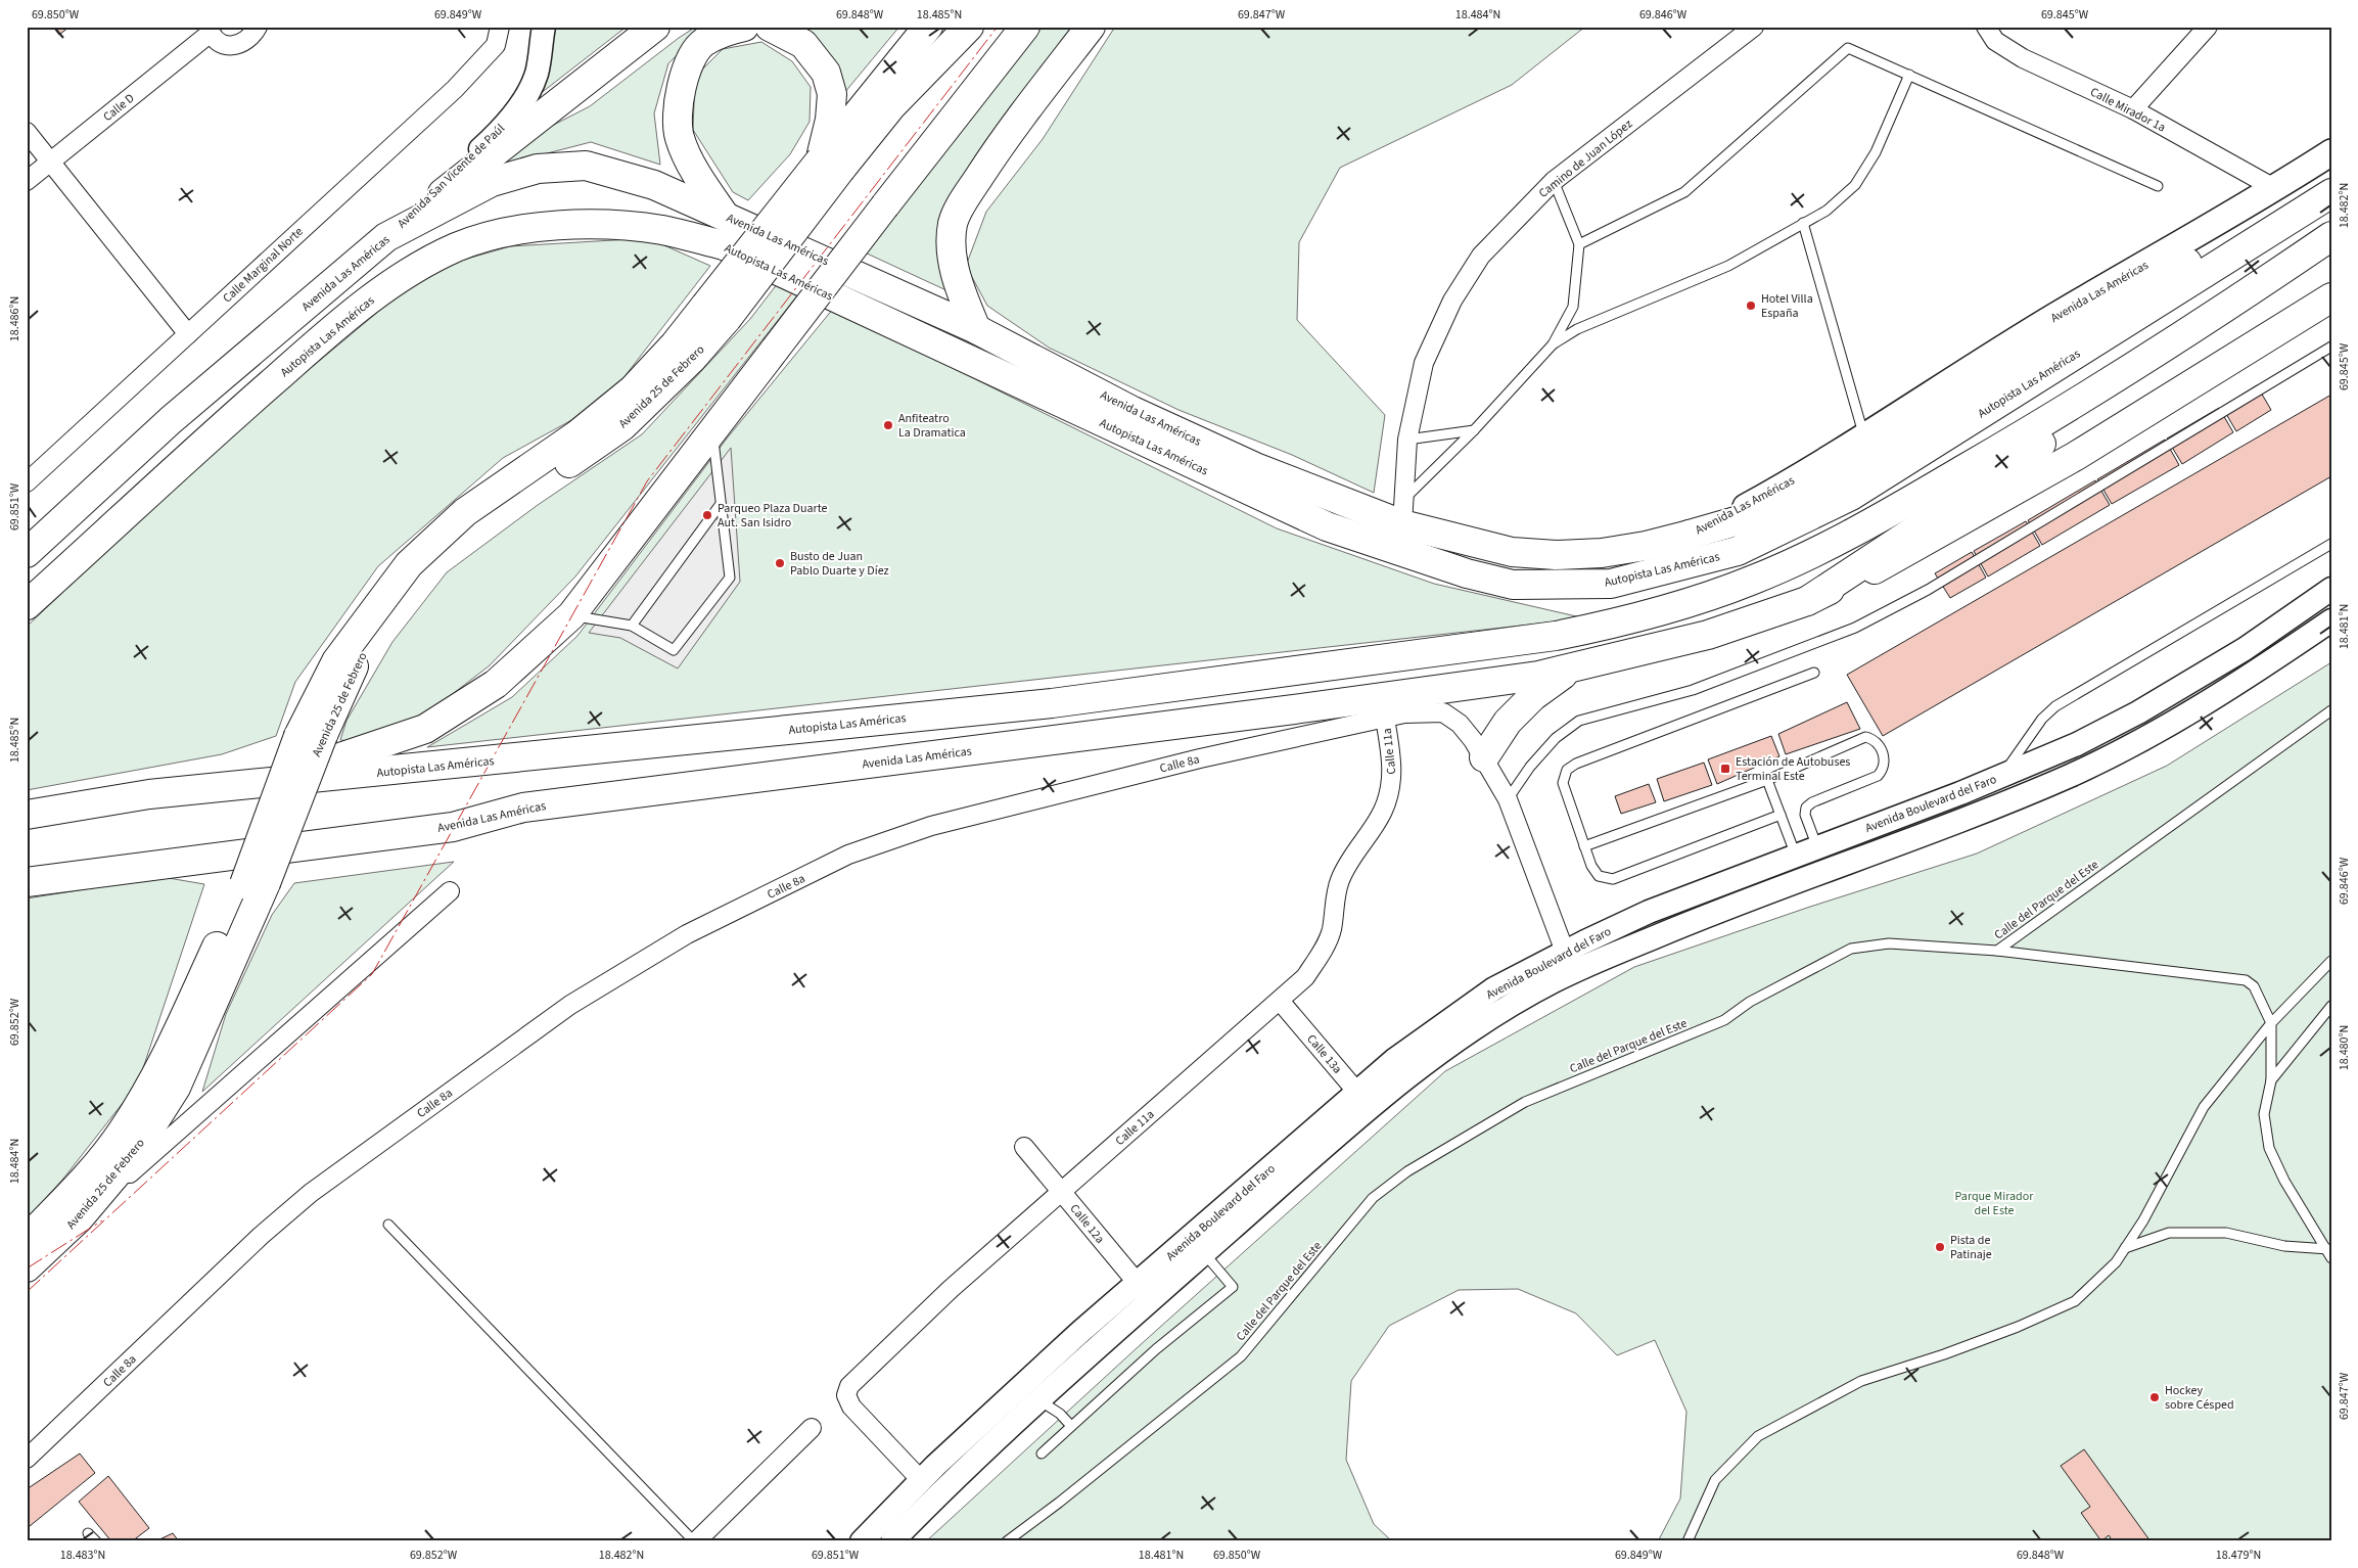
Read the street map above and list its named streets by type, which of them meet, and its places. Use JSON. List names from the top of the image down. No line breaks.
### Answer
{"streets":{"main road":["Avenida Las Américas","Autopista Las Américas","Avenida 25 de Febrero"],"street":["Calle D","Calle Mirador 1a","Camino de Juan López","Avenida San Vicente de Paúl","Calle Marginal Norte","Calle 11a","Calle 8a","Avenida Boulevard del Faro","Calle 13a","Calle 12a"],"lane":["Calle del Parque del Este"]},"crossings":[["Calle Mirador 1a","Avenida Las Américas"],["Camino de Juan López","Avenida Las Américas"],["Avenida San Vicente de Paúl","Avenida Las Américas"],["Avenida Las Américas","Calle 8a"],["Calle 11a","Calle 8a"],["Calle 11a","Avenida Boulevard del Faro"],["Calle 11a","Calle 13a"],["Calle 11a","Calle 12a"],["Avenida Boulevard del Faro","Calle 13a"],["Avenida Boulevard del Faro","Calle 12a"]],"parks":["Parque Mirador del Este"],"places":{"other":["Hotel Villa España","Anfiteatro La Dramatica","Parqueo Plaza Duarte Aut. San Isidro","Busto de Juan Pablo Duarte y Díez","Pista de Patinaje","Hockey sobre Césped"],"transit":["Estación de Autobuses Terminal Este"]},"coordinates":["69.850°W","69.849°W","69.848°W","18.485°N","69.847°W","18.484°N","69.846°W","69.845°W","18.482°N","18.486°N","69.851°W","18.481°N","69.852°W","18.480°N","18.483°N","18.479°N"]}
